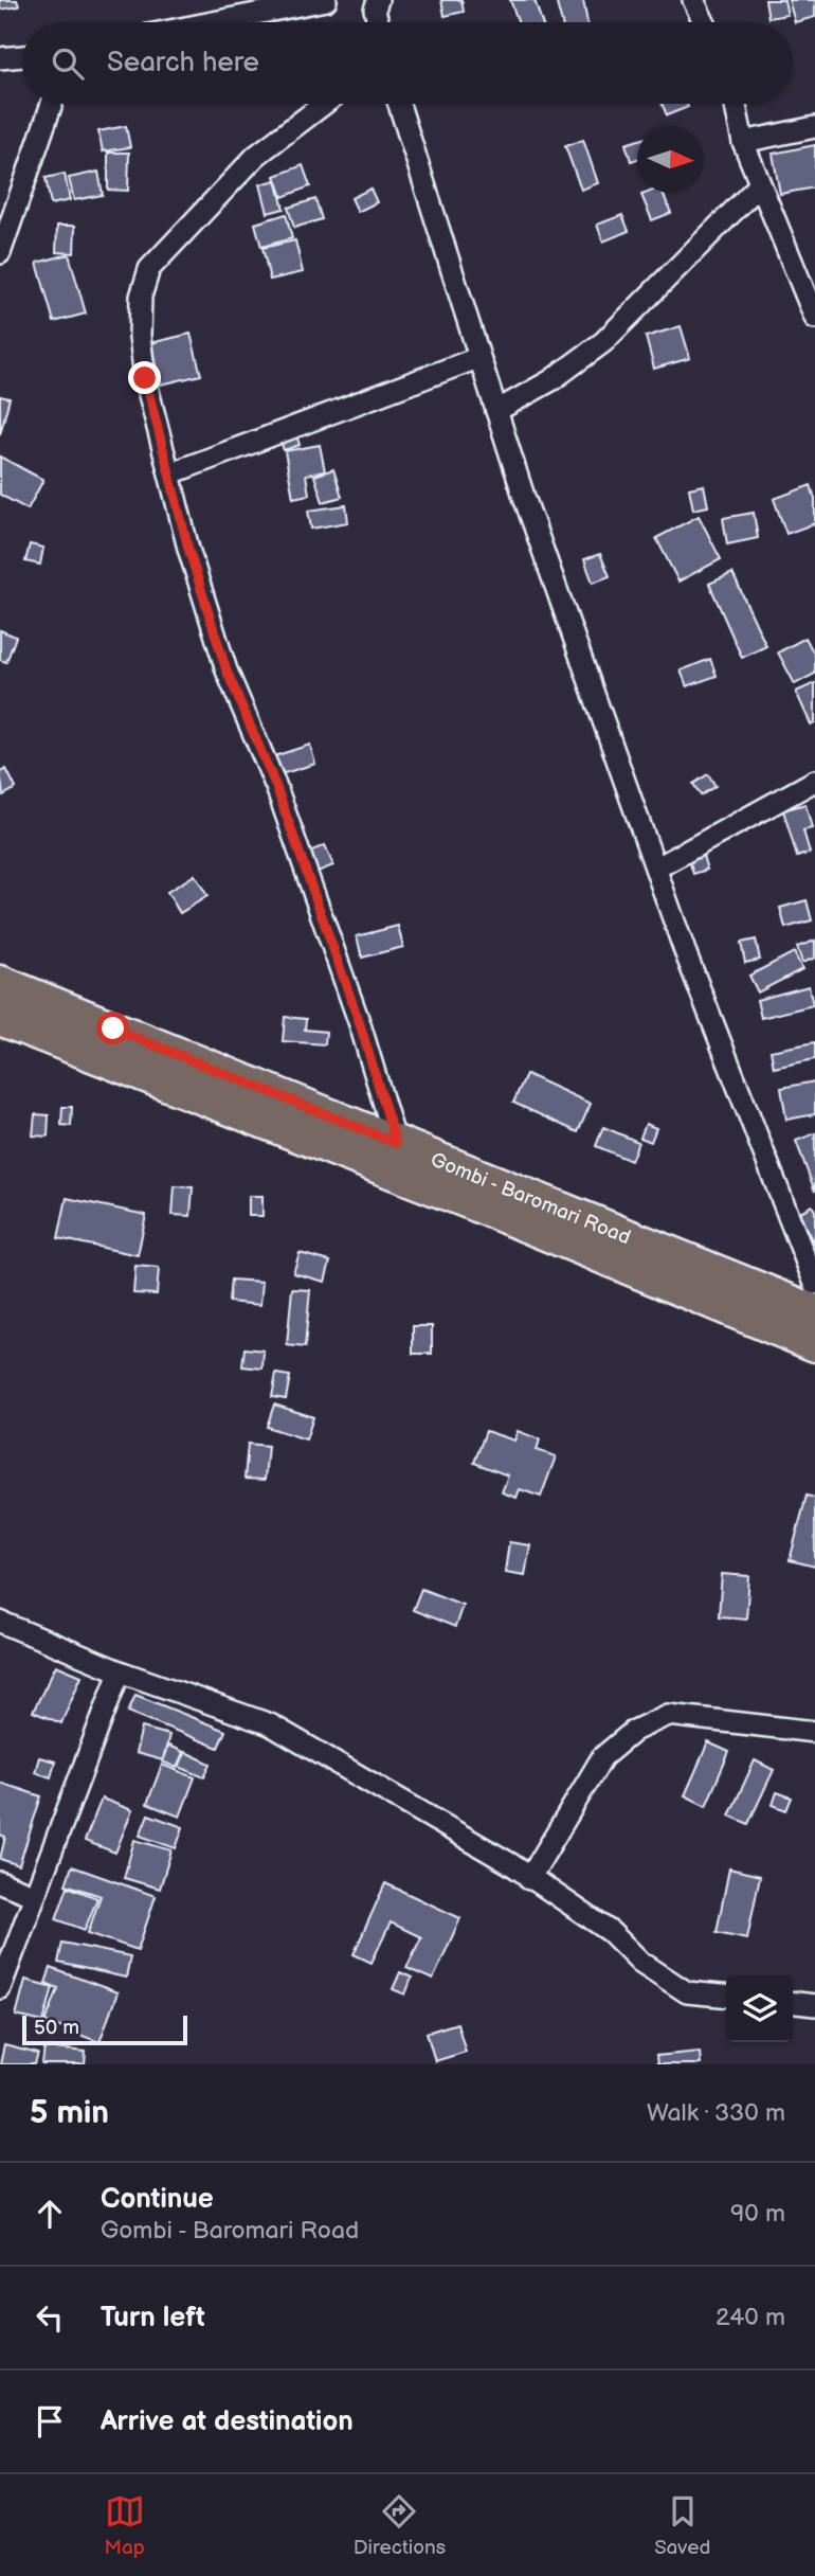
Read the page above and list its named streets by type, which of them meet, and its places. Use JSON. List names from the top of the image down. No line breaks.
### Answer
{"streets":{"main road":["Gombi - Baromari Road"]},"scale_bar":"50 m","north":"right","page":{"search":"Search here","scale":"50 m","heading":["5 min","Walk · 330 m"],"list":[["Continue","Gombi - Baromari Road","90 m"],["Turn left","240 m"],"Arrive at destination"],"nav":["Map","Directions","Saved"]}}
